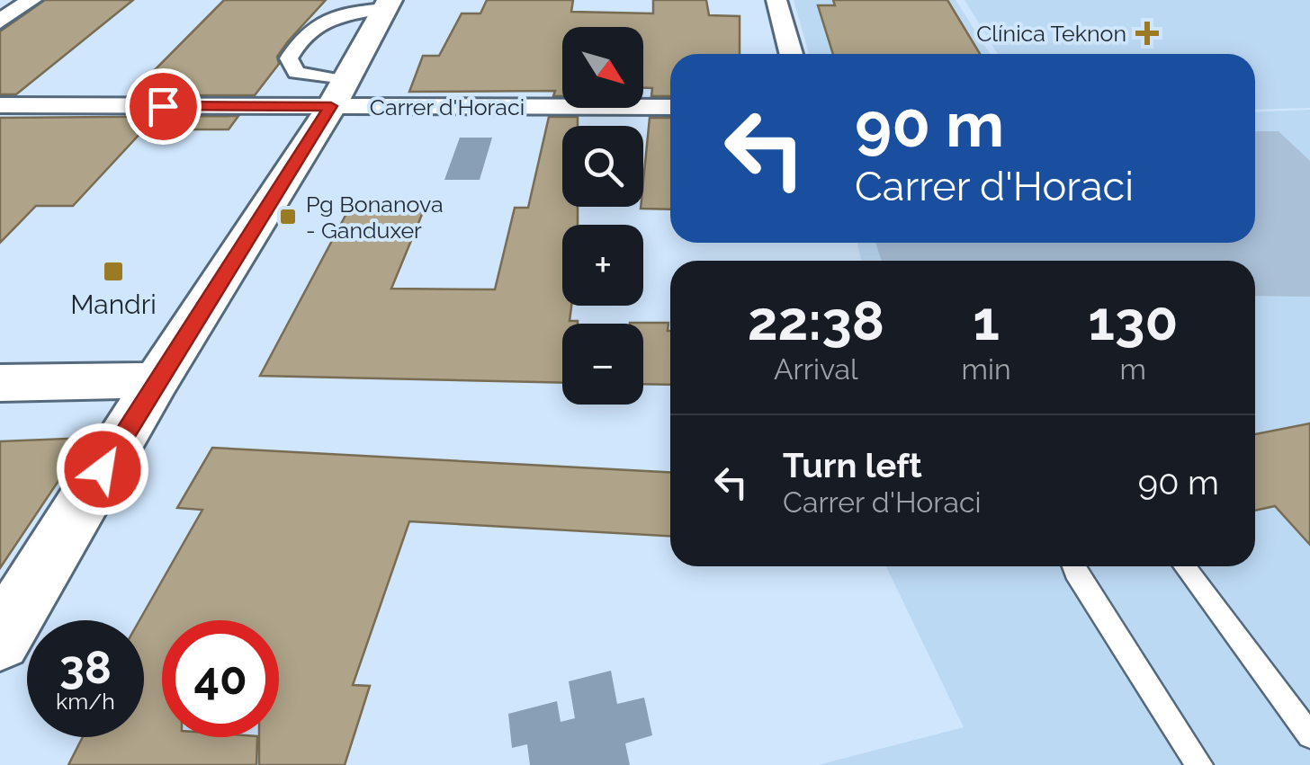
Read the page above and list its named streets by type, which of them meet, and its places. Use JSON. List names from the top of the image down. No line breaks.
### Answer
{"streets":{"street":["Carrer d'Horaci"]},"places":{"health":["Clínica Teknon"],"transit":["Pg Bonanova - Ganduxer","Mandri"]},"north":"bottom right","page":{"map_buttons":["+","−"],"turn":["90 m","Carrer d'Horaci"],"eta":["22:38","Arrival","1","min","130","m"],"list":[{"name":"Turn left","note":"Carrer d'Horaci","value":"90 m"}],"speed":"38 km/h","limit":"40"}}
